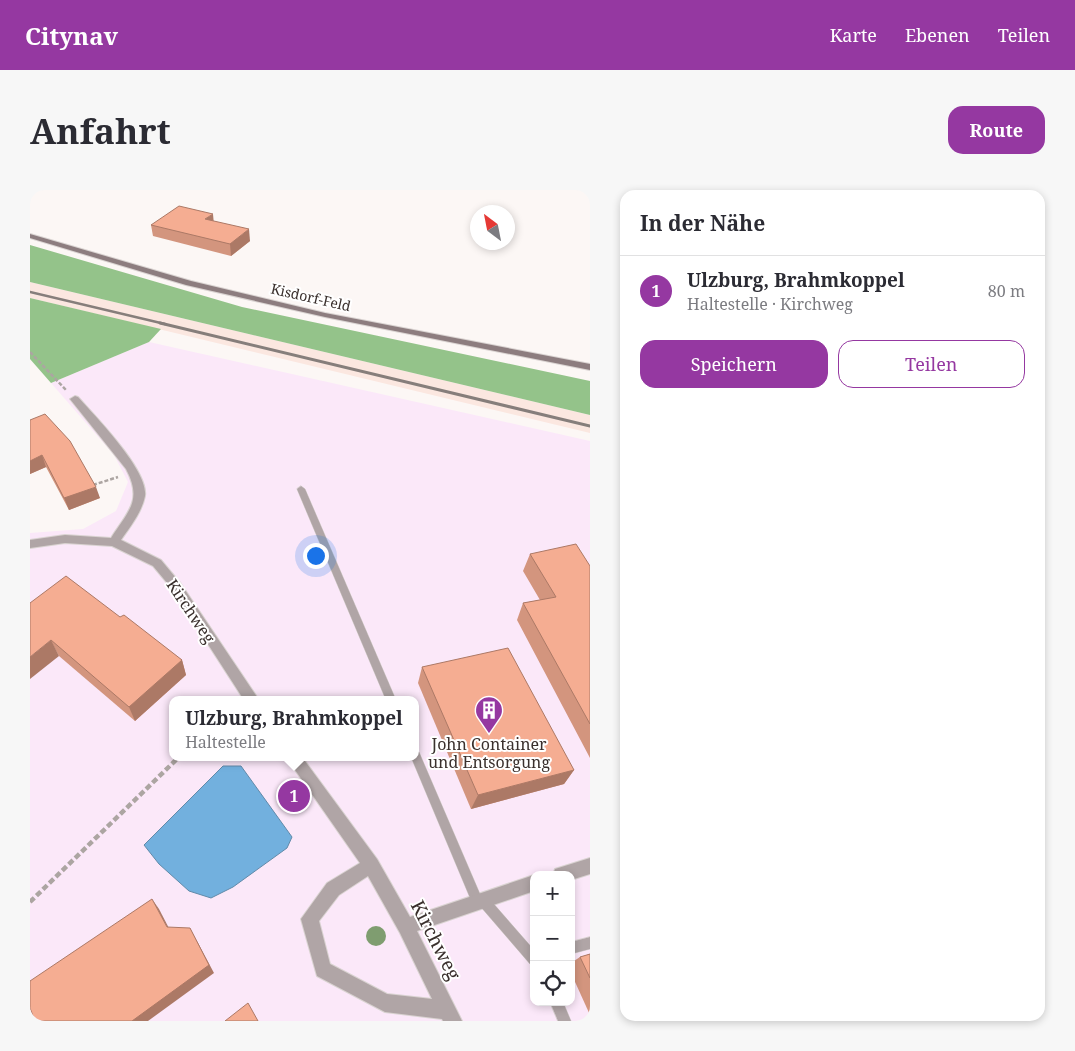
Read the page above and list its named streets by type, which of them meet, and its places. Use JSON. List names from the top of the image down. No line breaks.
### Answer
{"streets":{"main road":["Kisdorf-Feld"],"street":["Kirchweg"]},"places":{"building":["John Container und Entsorgung"]},"north":"top left","page":{"header":"Citynav","nav":["Karte","Ebenen","Teilen"],"buttons":["Route",["Speichern","Teilen"]],"title":"Anfahrt","heading":"In der Nähe","list":[{"mark":"1","name":"Ulzburg, Brahmkoppel","note":"Haltestelle · Kirchweg","value":"80 m"}],"popup":["Ulzburg, Brahmkoppel","Haltestelle"],"pins":"1","map_buttons":["+","−"]}}
